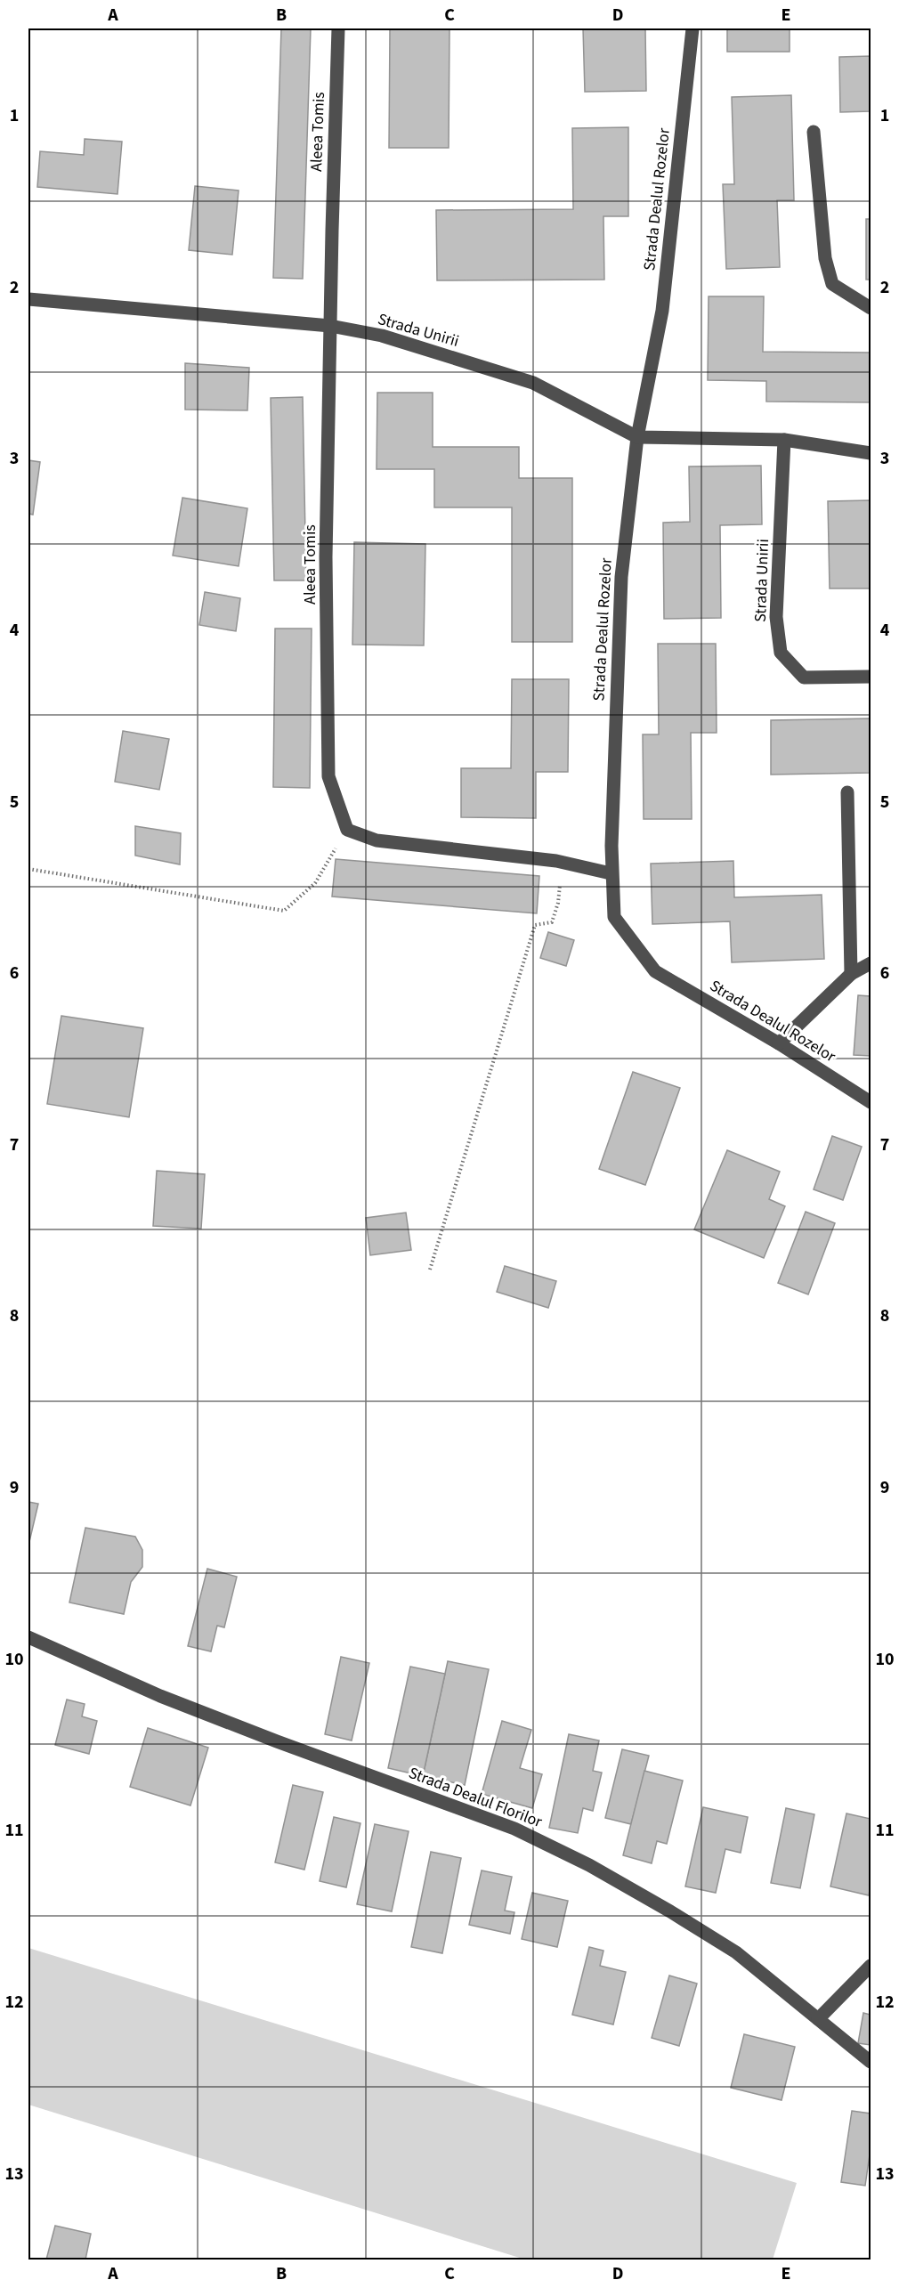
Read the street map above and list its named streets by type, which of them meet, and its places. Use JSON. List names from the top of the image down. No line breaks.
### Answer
{"streets":{"street":["Aleea Tomis","Strada Dealul Rozelor","Strada Unirii","Strada Dealul Florilor"]},"crossings":[["Aleea Tomis","Strada Unirii"],["Strada Dealul Rozelor","Strada Unirii"]],"grid":{"columns":["A","B","C","D","E"],"rows":["1","2","3","4","5","6","7","8","9","10","11","12","13"]}}
